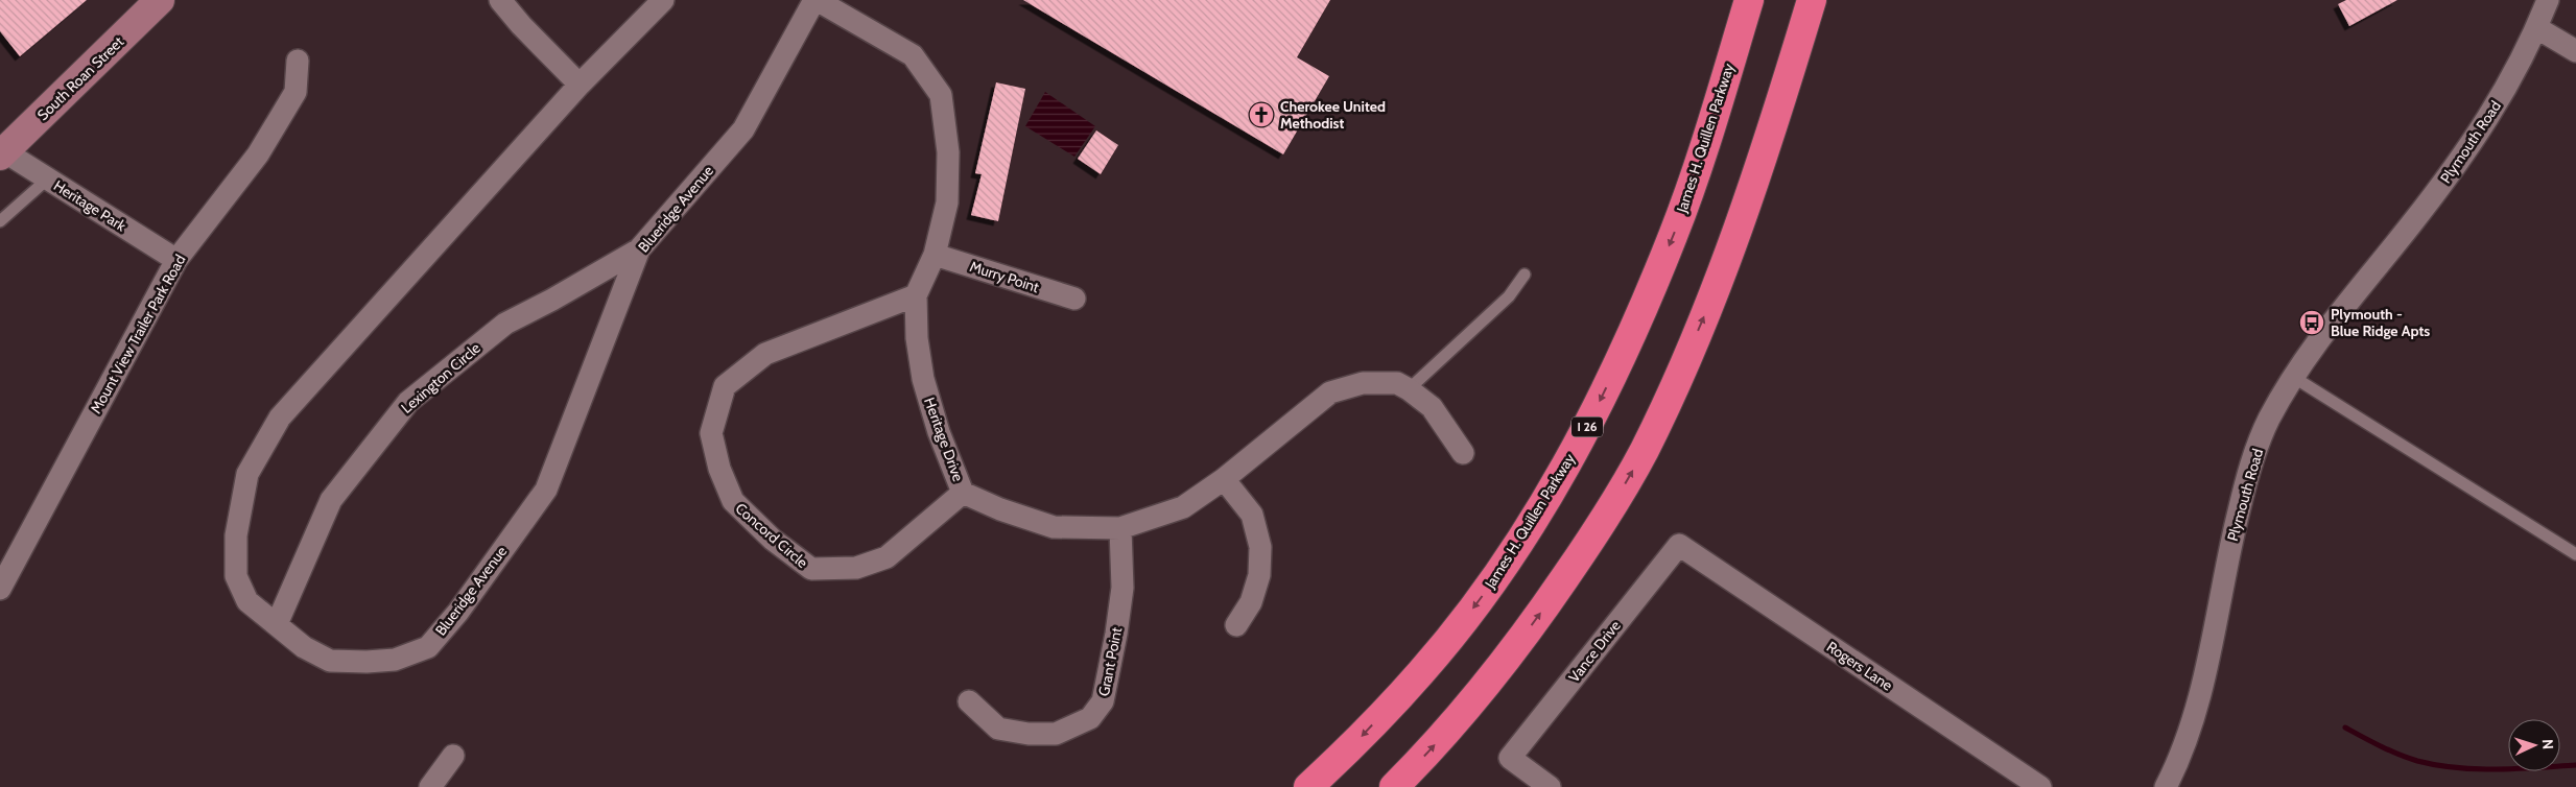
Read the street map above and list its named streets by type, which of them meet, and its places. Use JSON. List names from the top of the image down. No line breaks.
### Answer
{"streets":{"highway":["James H. Quillen Parkway","I 26"],"main road":["South Roan Street"],"street":["Plymouth Road","Heritage Park","Blueridge Avenue","Murry Point","Mount View Trailer Park Road","Lexington Circle","Heritage Drive","Concord Circle","Vance Drive","Grant Point","Rogers Lane"]},"crossings":[["South Roan Street","Heritage Park"],["Heritage Park","Mount View Trailer Park Road"],["Blueridge Avenue","Lexington Circle"],["Blueridge Avenue","Heritage Drive"],["Murry Point","Heritage Drive"],["Heritage Drive","Concord Circle"],["Heritage Drive","Grant Point"],["Vance Drive","Rogers Lane"]],"places":{"church":["Cherokee United Methodist"],"bus stop":["Plymouth - Blue Ridge Apts"]},"north":"right"}
